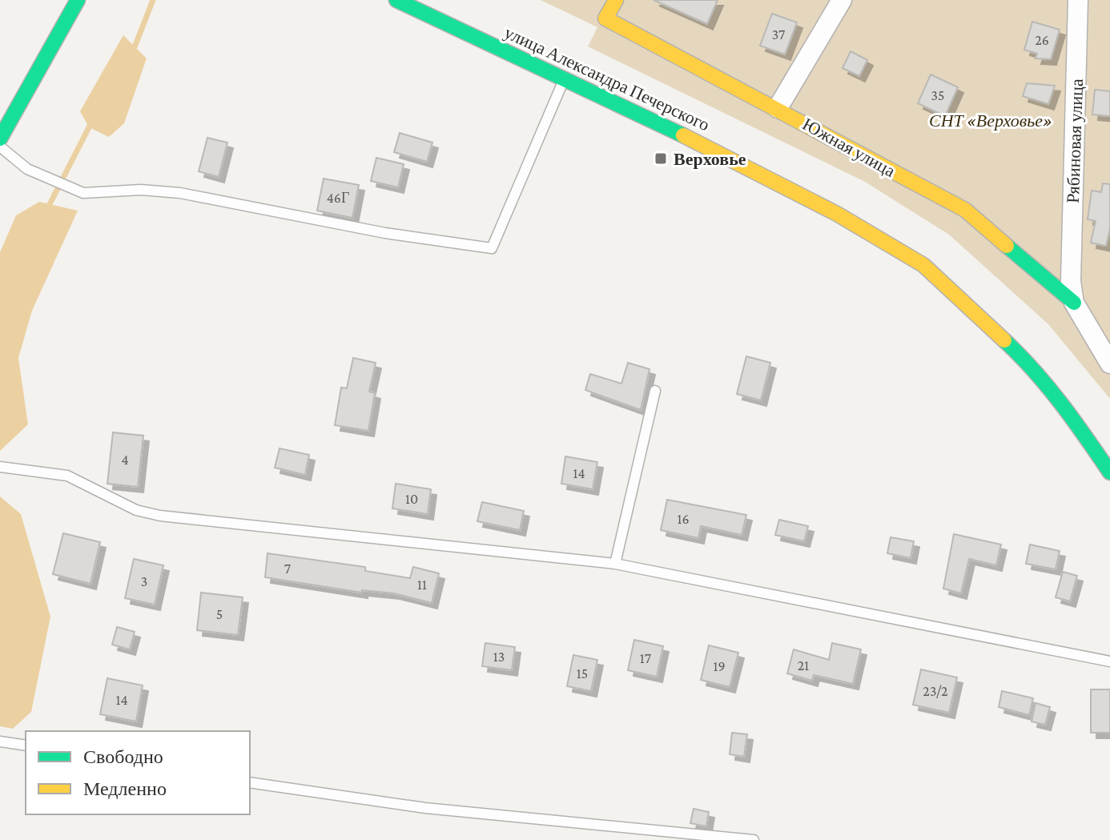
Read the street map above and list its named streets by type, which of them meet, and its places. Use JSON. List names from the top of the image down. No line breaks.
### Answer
{"streets":{"main road":["улица Александра Печерского","Южная улица"],"street":["Рябиновая улица"]},"crossings":[["Рябиновая улица","Южная улица"]],"parks":["СНТ «Верховье»"],"places":{"transit":["Верховье"]},"house_numbers":["37","26","35","46Г","4","14","10","16","7","3","11","5","13","17","21","19","15","23/2","14"],"legend":["Свободно","Медленно"]}
